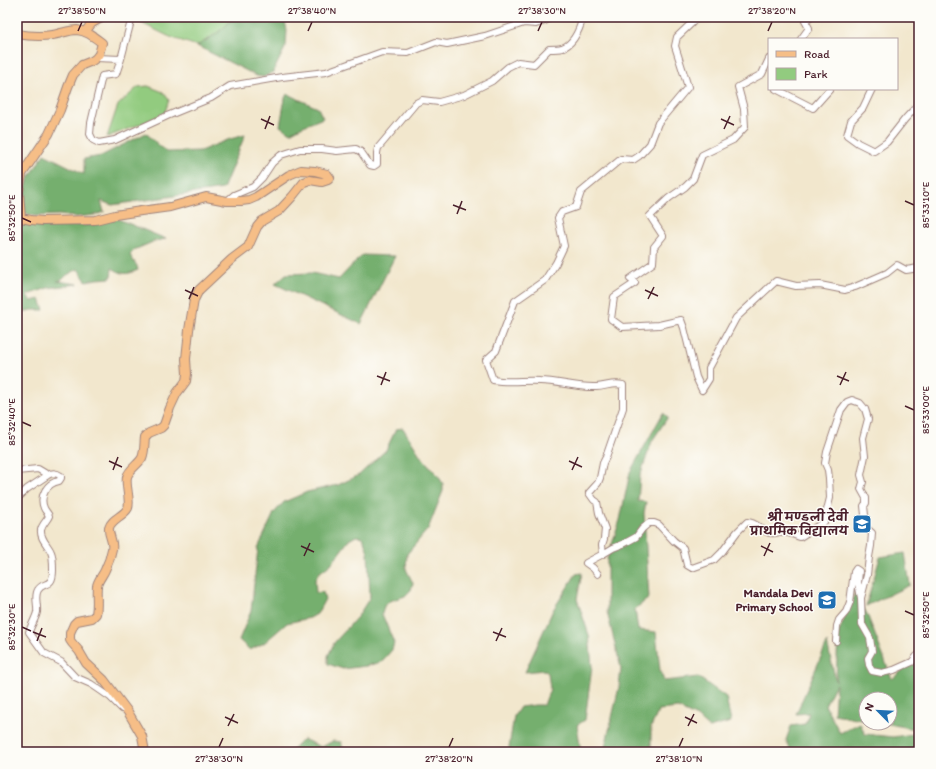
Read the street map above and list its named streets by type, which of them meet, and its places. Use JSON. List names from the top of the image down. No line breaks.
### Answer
{"places":{"school or university":["श्री मण्डली देवी प्राथमिक विद्यालय","Mandala Devi Primary School"]},"legend":["Road","Park"],"north":"top left","coordinates":["27°38'50\"N","27°38'40\"N","27°38'30\"N","27°38'20\"N","85°33'10\"E","85°32'50\"E","85°33'00\"E","85°32'40\"E","85°32'30\"E","27°38'10\"N"]}
